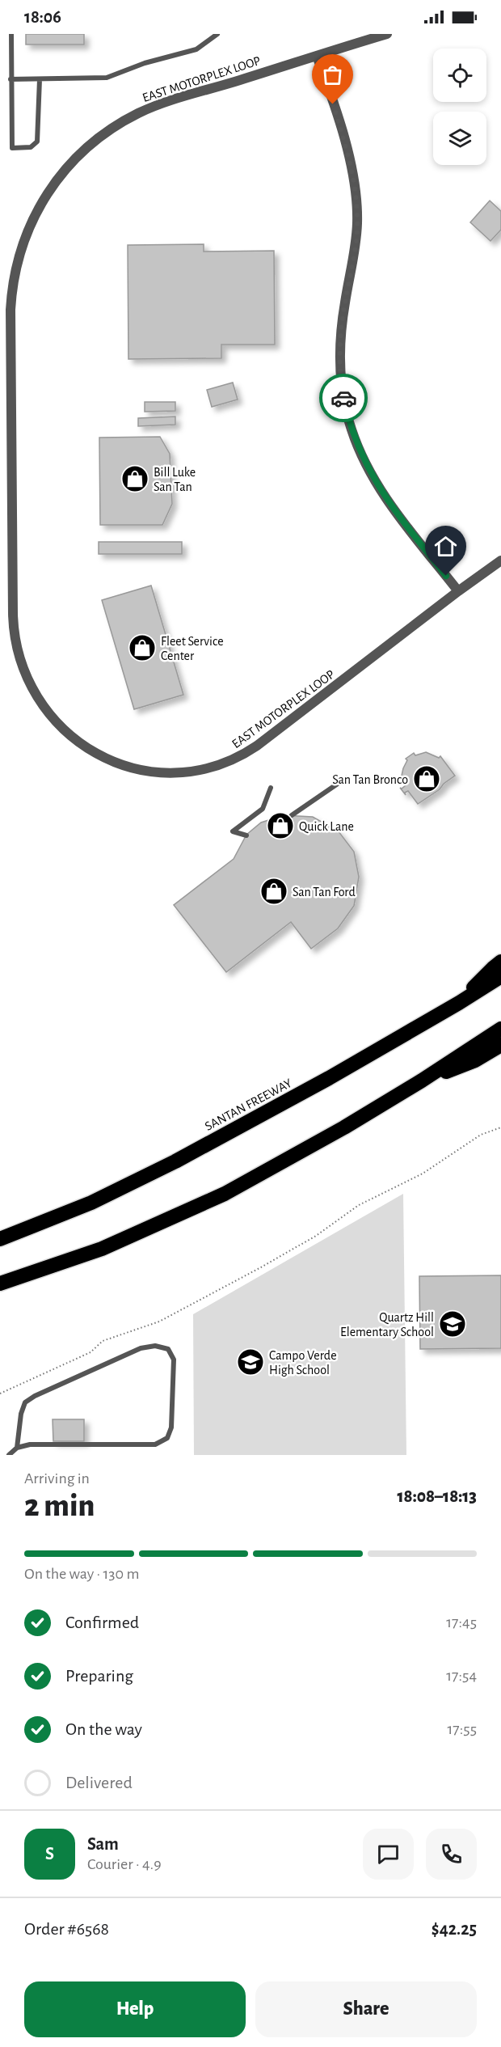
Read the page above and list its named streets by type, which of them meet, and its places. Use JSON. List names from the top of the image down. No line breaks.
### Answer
{"streets":{"highway":["SANTAN FREEWAY"],"street":["EAST MOTORPLEX LOOP"]},"places":{"shop":["Bill Luke San Tan","Fleet Service Center","San Tan Bronco","Quick Lane","San Tan Ford"],"school or university":["Quartz Hill Elementary School","Campo Verde High School"]},"page":{"status":"18:06","heading":["2 min","Arriving in","18:08–18:13"],"panel":["Sam","Courier · 4.9","Order #6568","$42.25"],"bar":"On the way · 130 m","list":[["Confirmed","17:45"],["Preparing","17:54"],["On the way","17:55"],"Delivered"],"round":"S","buttons":["Help","Share"]}}
